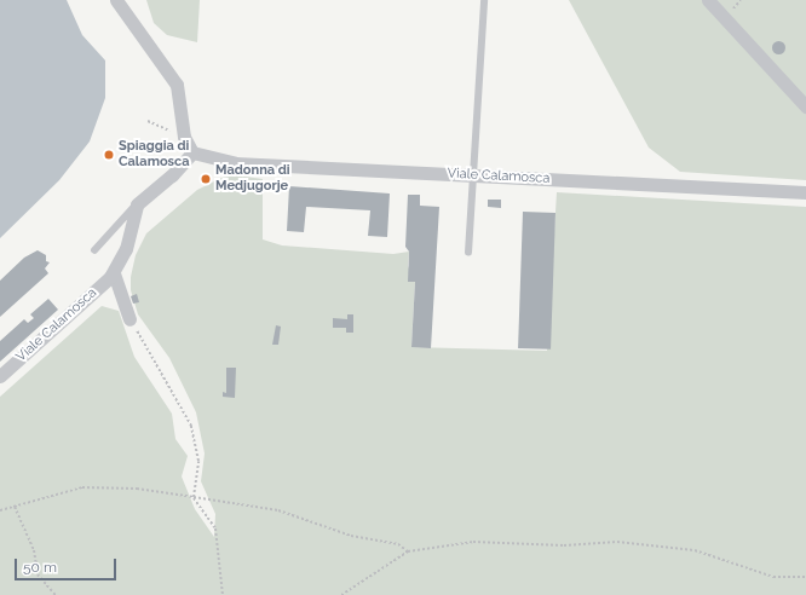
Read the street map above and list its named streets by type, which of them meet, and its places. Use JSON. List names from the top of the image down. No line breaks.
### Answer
{"streets":{"street":["Viale Calamosca"]},"places":["Spiaggia di Calamosca","Madonna di Medjugorje"],"scale_bar":"50 m"}
